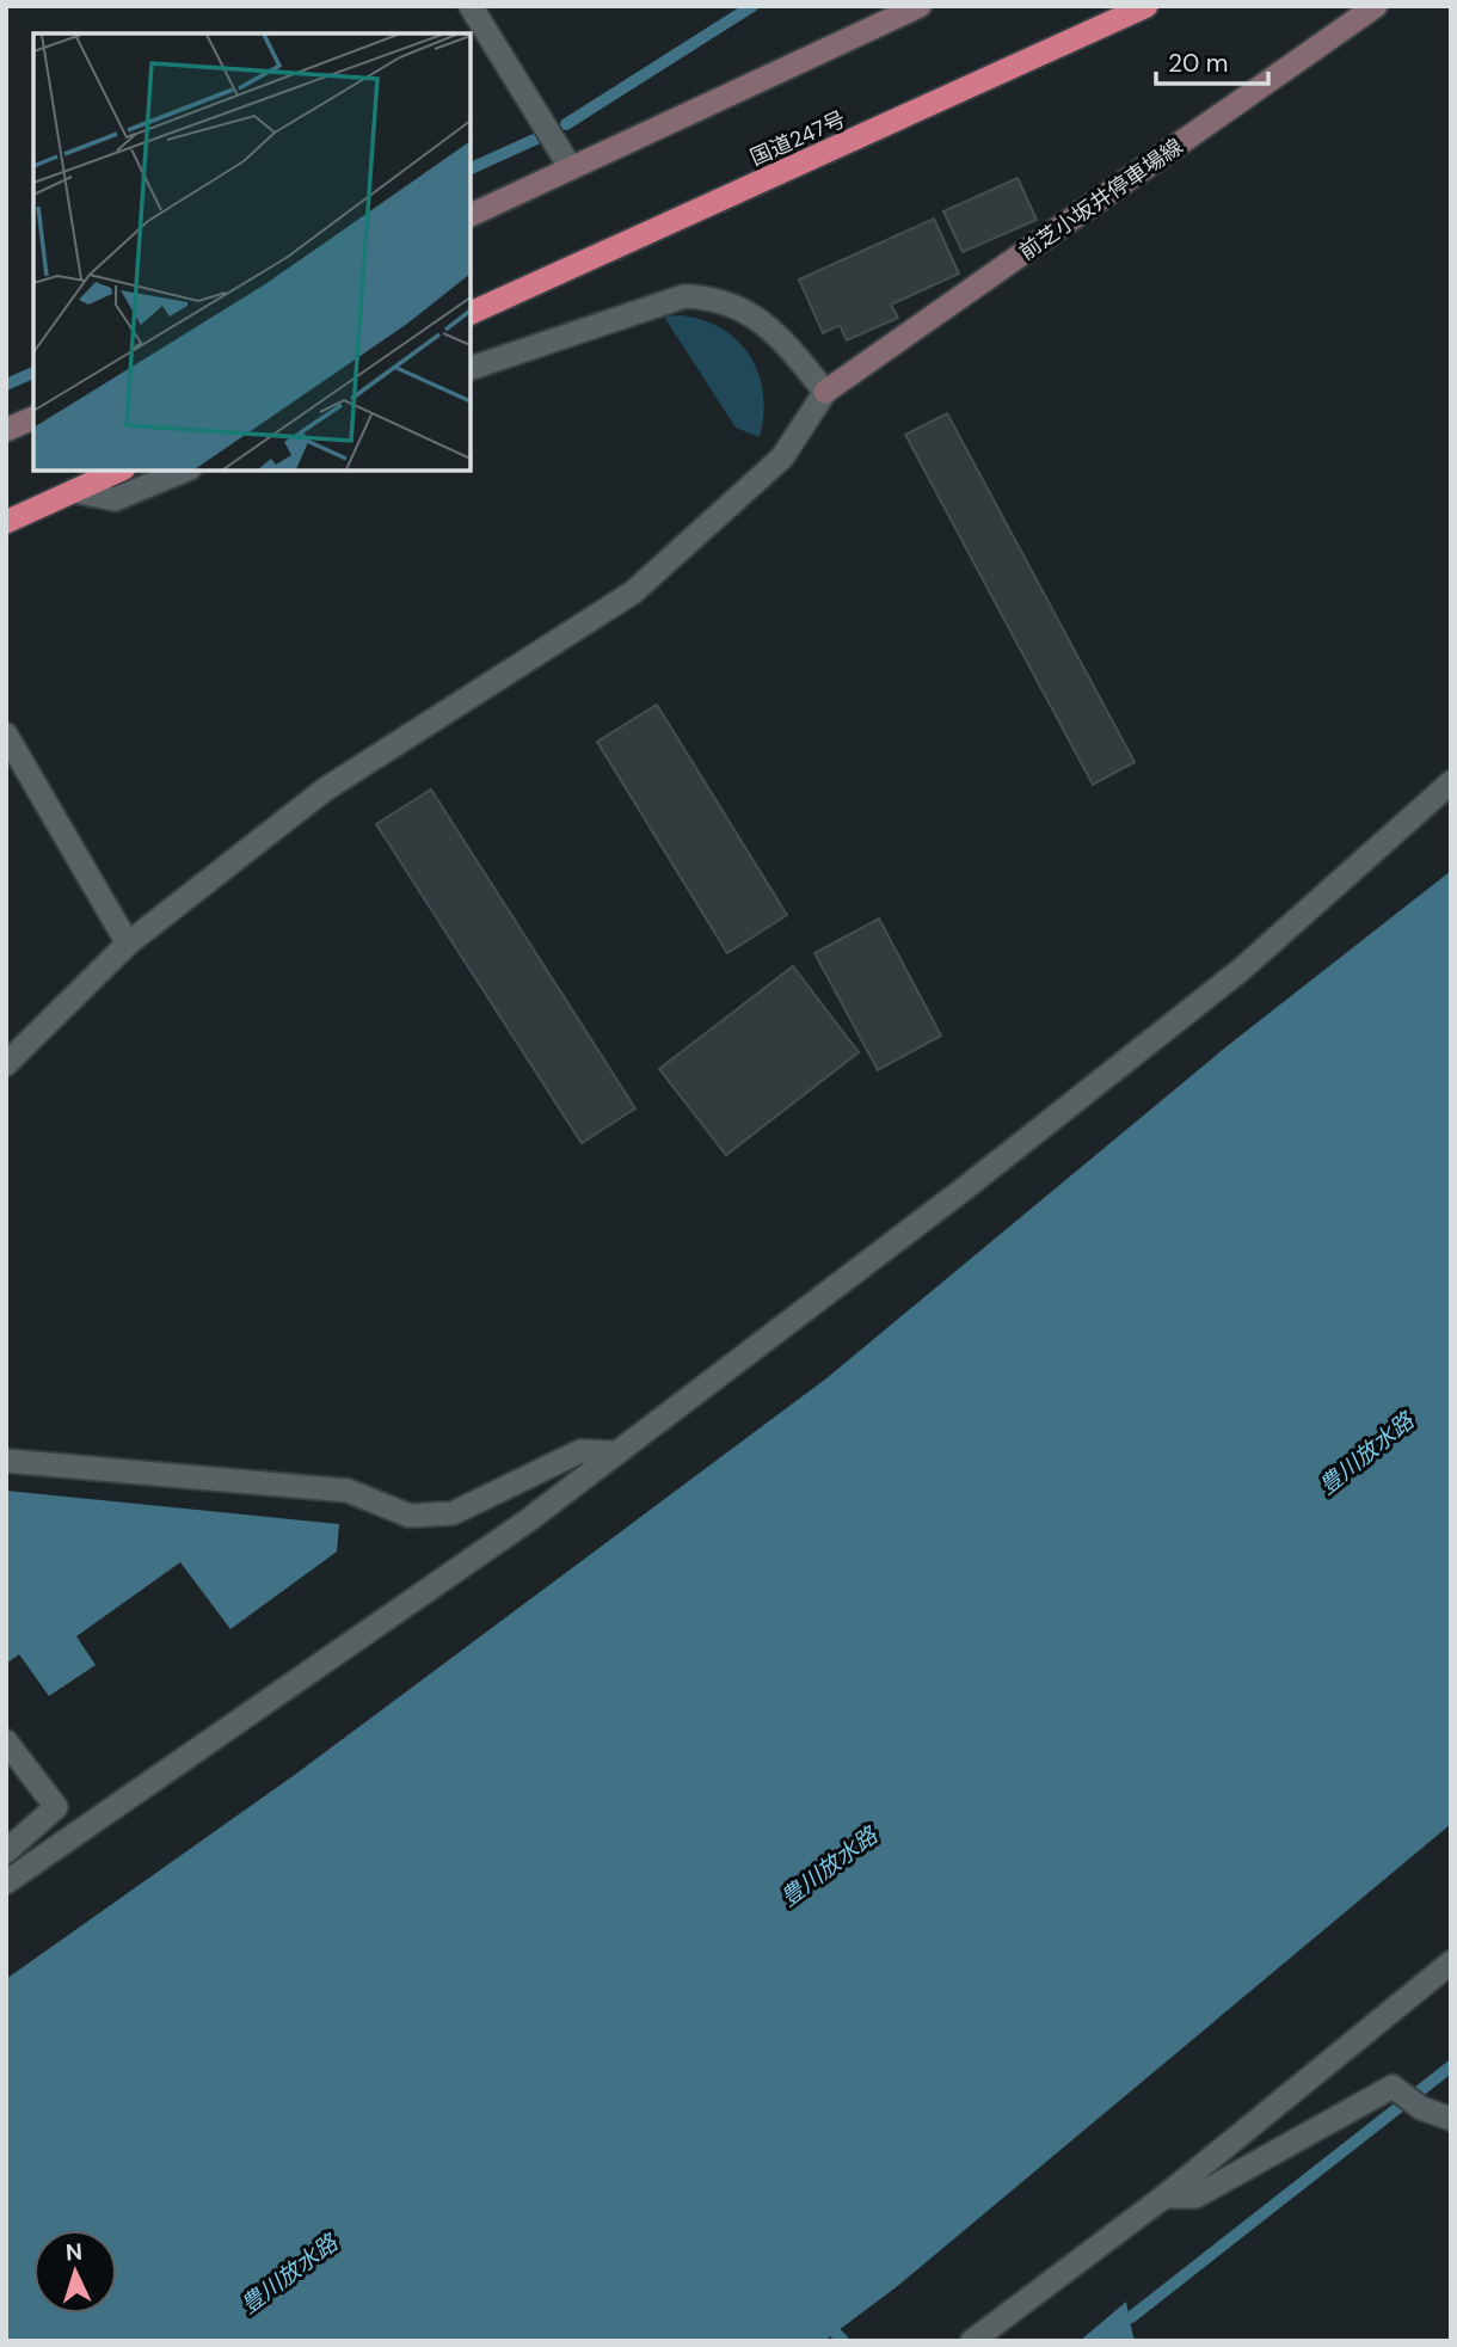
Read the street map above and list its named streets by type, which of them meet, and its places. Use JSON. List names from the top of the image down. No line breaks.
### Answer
{"streets":{"highway":["国道247号"],"main road":["前芝小坂井停車場線"]},"water":["豊川放水路"],"scale_bar":"20 m","north":"top"}
